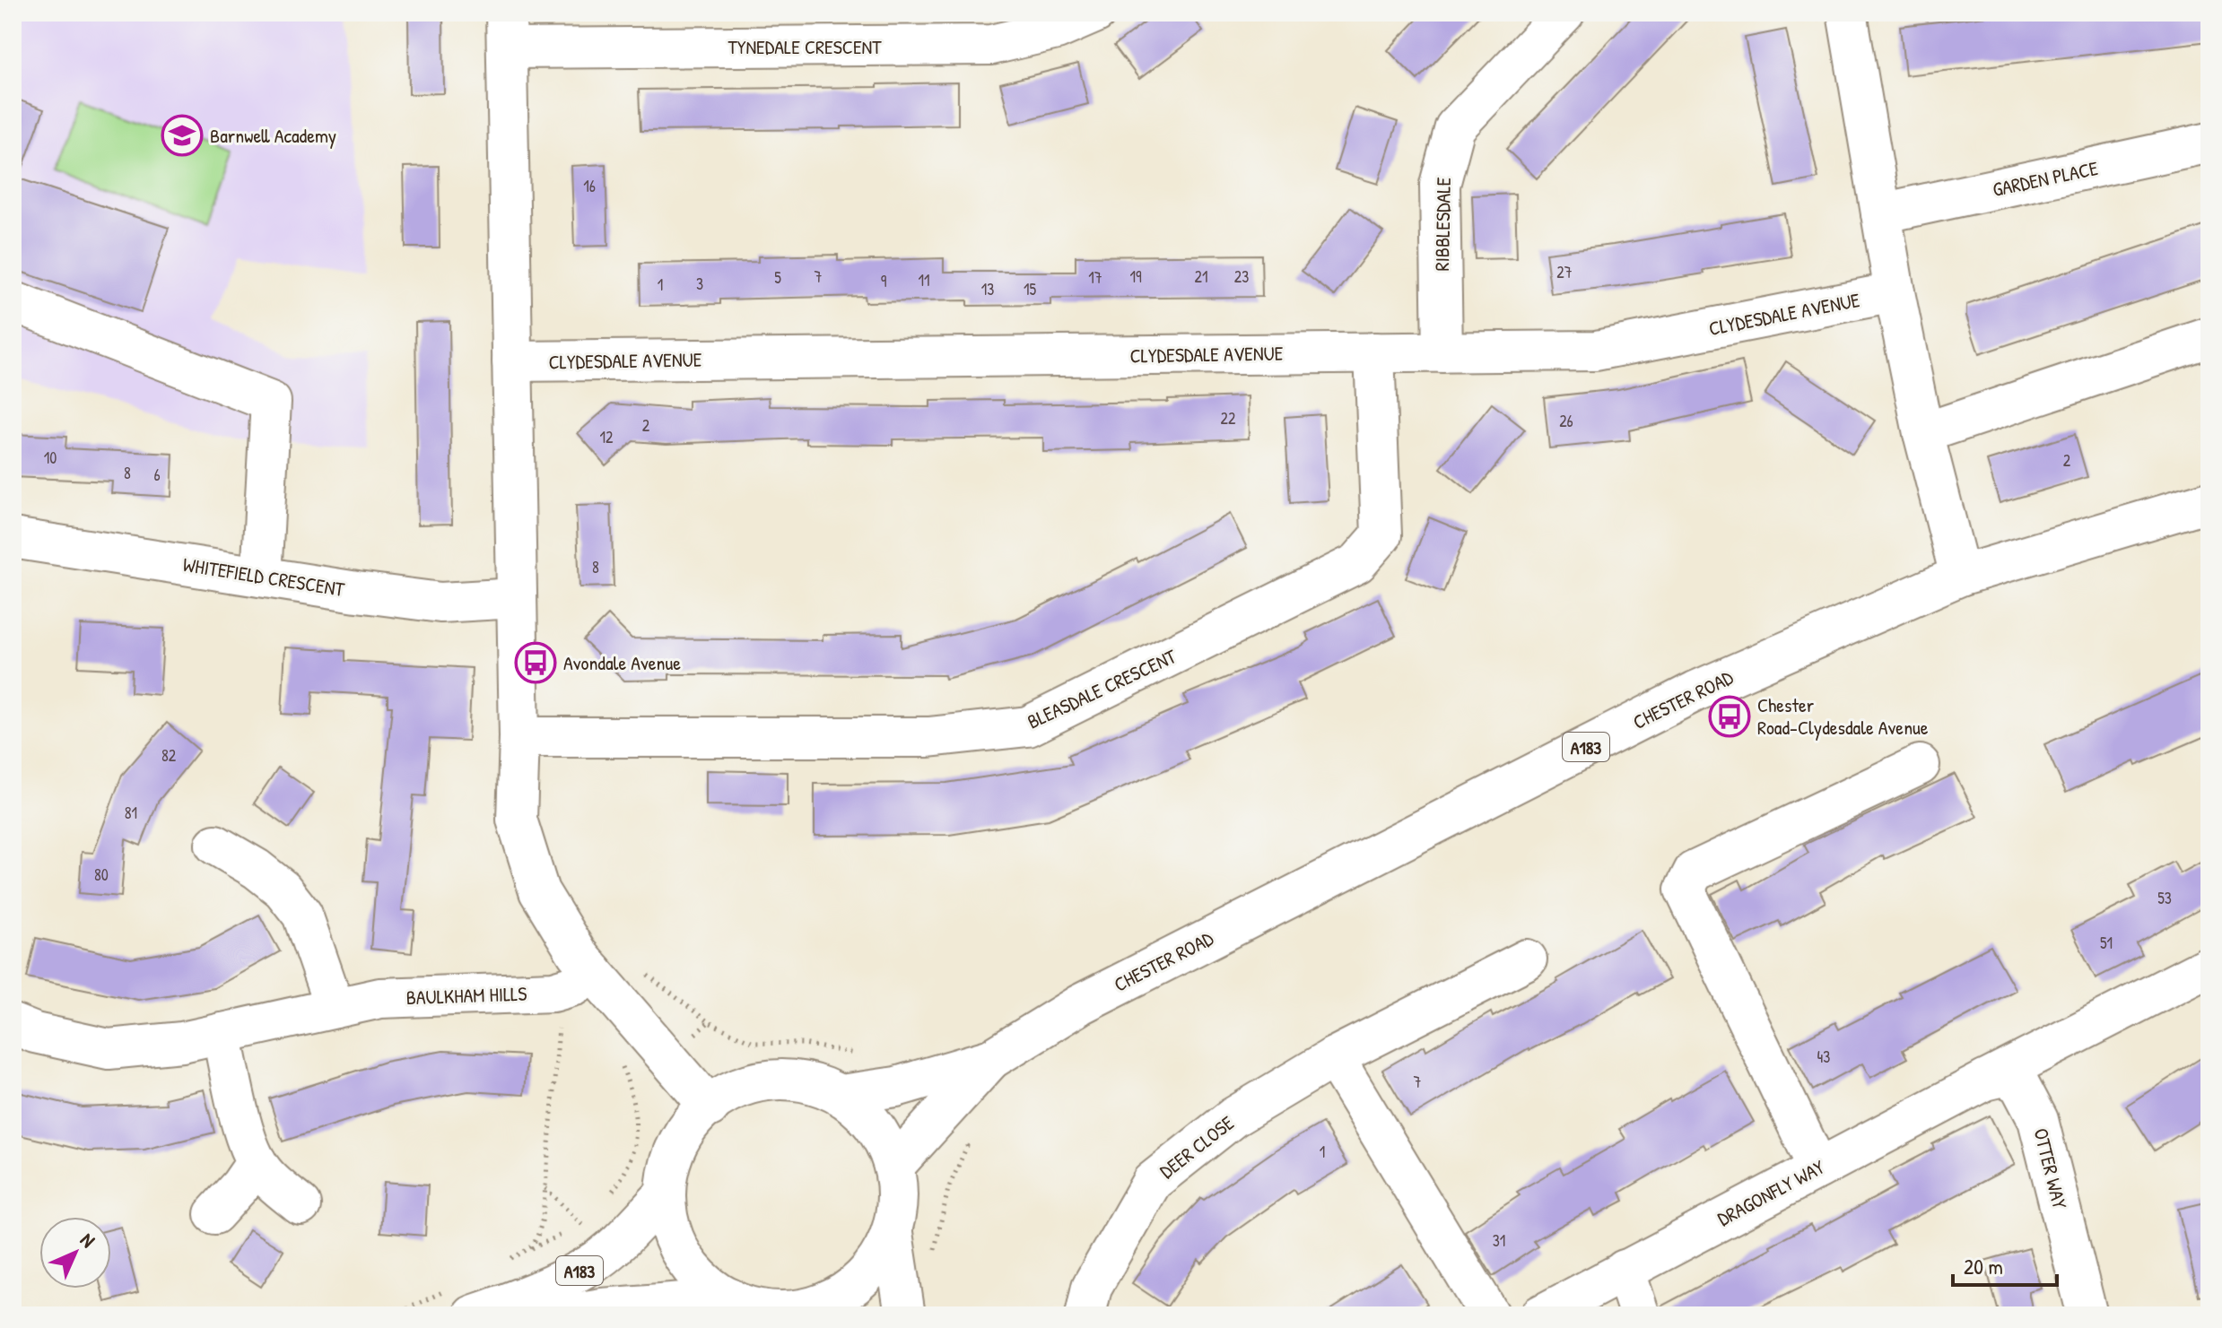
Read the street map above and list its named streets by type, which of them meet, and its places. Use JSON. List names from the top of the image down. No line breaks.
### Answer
{"streets":{"street":["TYNEDALE CRESCENT","GARDEN PLACE","RIBBLESDALE","CLYDESDALE AVENUE","WHITEFIELD CRESCENT","BLEASDALE CRESCENT","CHESTER ROAD","A183","BAULKHAM HILLS","DEER CLOSE","OTTER WAY","DRAGONFLY WAY"]},"crossings":[["RIBBLESDALE","CLYDESDALE AVENUE"],["CLYDESDALE AVENUE","BLEASDALE CRESCENT"],["CHESTER ROAD","A183"],["OTTER WAY","DRAGONFLY WAY"]],"places":{"school or university":["Barnwell Academy"],"bus stop":["Avondale Avenue","Chester Road-Clydesdale Avenue"]},"house_numbers":["16","27","7","19","21","23","5","17","11","9","3","1","13","15","22","26","2","12","10","2","8","6","8","82","81","80","53","51","43","7","1","31"],"scale_bar":"20 m","north":"top right"}
